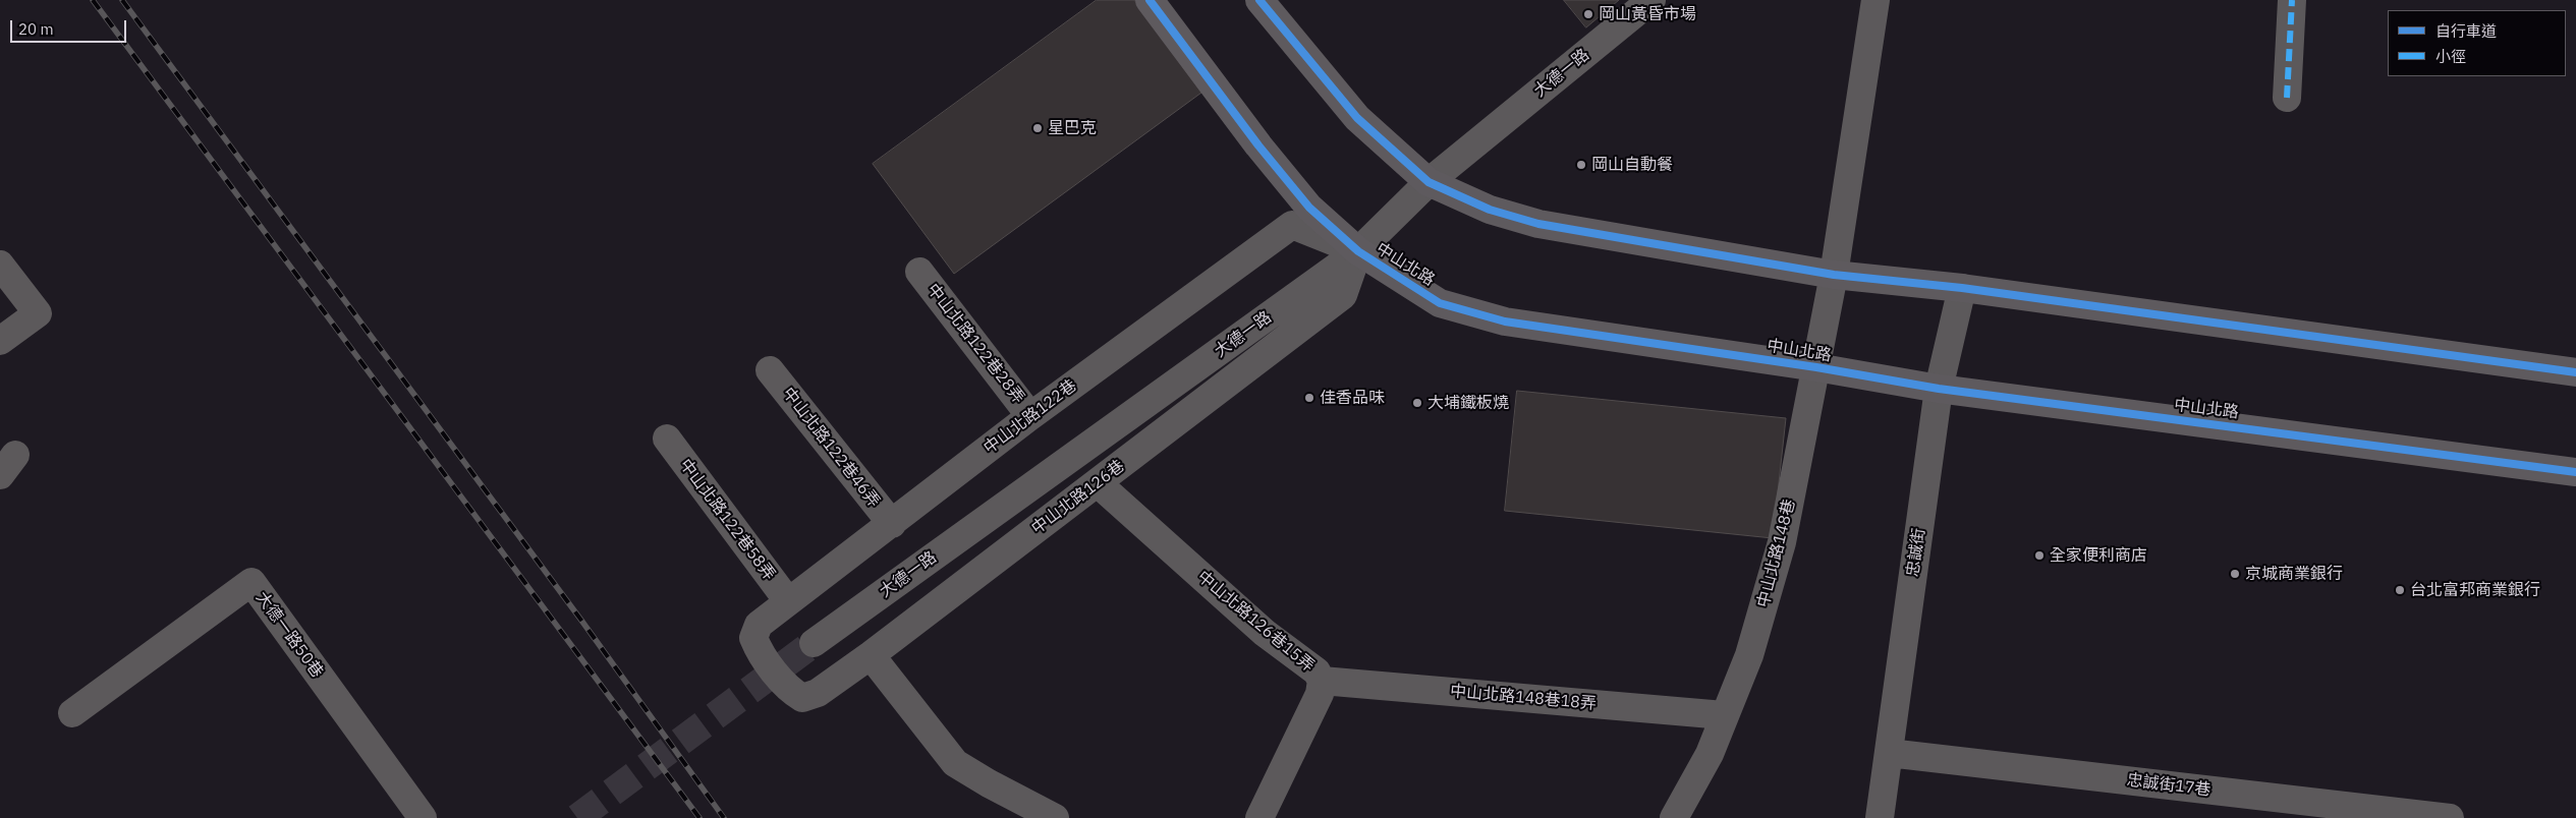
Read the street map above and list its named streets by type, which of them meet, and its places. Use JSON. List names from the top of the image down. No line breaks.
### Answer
{"streets":{"main road":["中山北路"],"street":["大德一路","中山北路122巷28弄","中山北路122巷","中山北路122巷46弄","中山北路126巷","中山北路122巷58弄","忠誠街","中山北路148巷","中山北路126巷15弄","大德一路50巷","中山北路148巷18弄","忠誠街17巷"]},"crossings":[["大德一路","中山北路"],["大德一路","中山北路122巷"],["大德一路","中山北路126巷"],["中山北路","中山北路122巷"],["中山北路","中山北路126巷"],["中山北路","忠誠街"],["中山北路","中山北路148巷"],["中山北路122巷28弄","中山北路122巷"],["中山北路122巷","中山北路122巷46弄"],["中山北路122巷","中山北路126巷"],["中山北路122巷","中山北路122巷58弄"],["中山北路126巷","中山北路126巷15弄"],["忠誠街","忠誠街17巷"],["中山北路148巷","中山北路148巷18弄"],["中山北路126巷15弄","中山北路148巷18弄"]],"places":["岡山黃昏市場","星巴克","岡山自動餐","佳香品味","大埔鐵板燒","全家便利商店","京城商業銀行","台北富邦商業銀行"],"legend":["自行車道","小徑"],"scale_bar":"20 m"}
